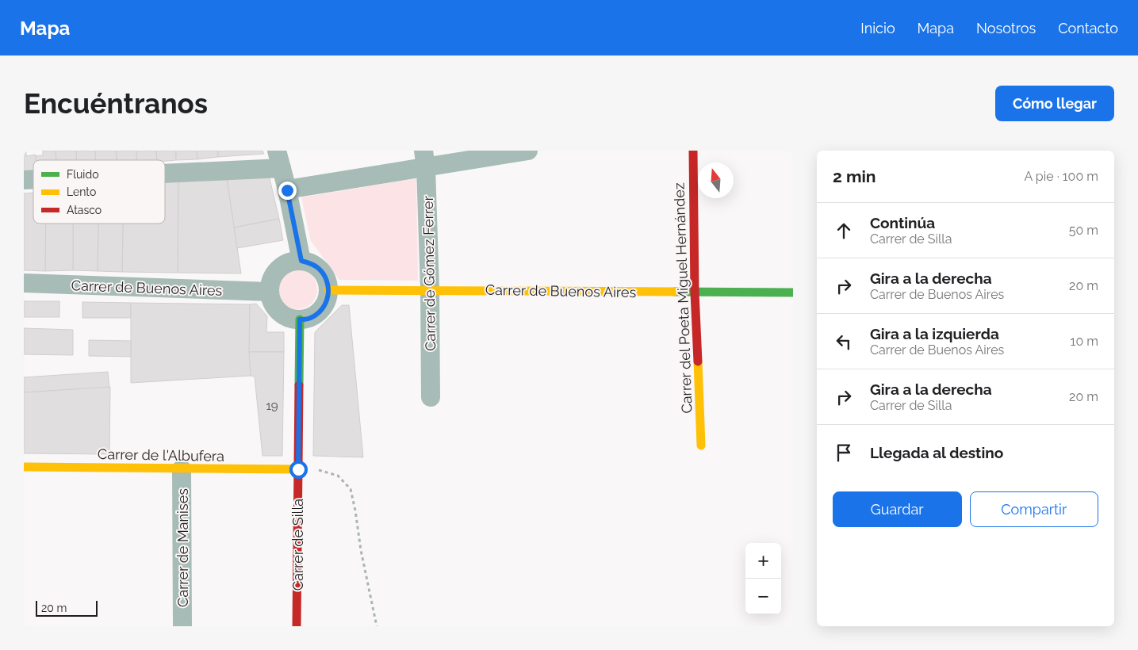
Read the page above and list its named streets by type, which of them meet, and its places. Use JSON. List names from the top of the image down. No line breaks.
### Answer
{"streets":{"street":["Carrer de Gómez Ferrer","Carrer de Buenos Aires","Carrer del Poeta Miguel Hernández","Carrer de l'Albufera","Carrer de Silla","Carrer de Manises"]},"crossings":[["Carrer de Gómez Ferrer","Carrer de Buenos Aires"],["Carrer de Buenos Aires","Carrer del Poeta Miguel Hernández"],["Carrer de Buenos Aires","Carrer de Silla"],["Carrer de l'Albufera","Carrer de Silla"],["Carrer de l'Albufera","Carrer de Manises"]],"house_numbers":["19"],"legend":["Fluido","Lento","Atasco"],"scale_bar":"20 m","north":"top","page":{"header":"Mapa","nav":["Inicio","Mapa","Nosotros","Contacto"],"buttons":["Cómo llegar",["Guardar","Compartir"]],"title":"Encuéntranos","heading":["2 min","A pie · 100 m"],"list":[["Continúa","Carrer de Silla","50 m"],["Gira a la derecha","Carrer de Buenos Aires","20 m"],["Gira a la izquierda","Carrer de Buenos Aires","10 m"],["Gira a la derecha","Carrer de Silla","20 m"],"Llegada al destino"],"map_buttons":["+","−"],"scale":"20 m"}}
